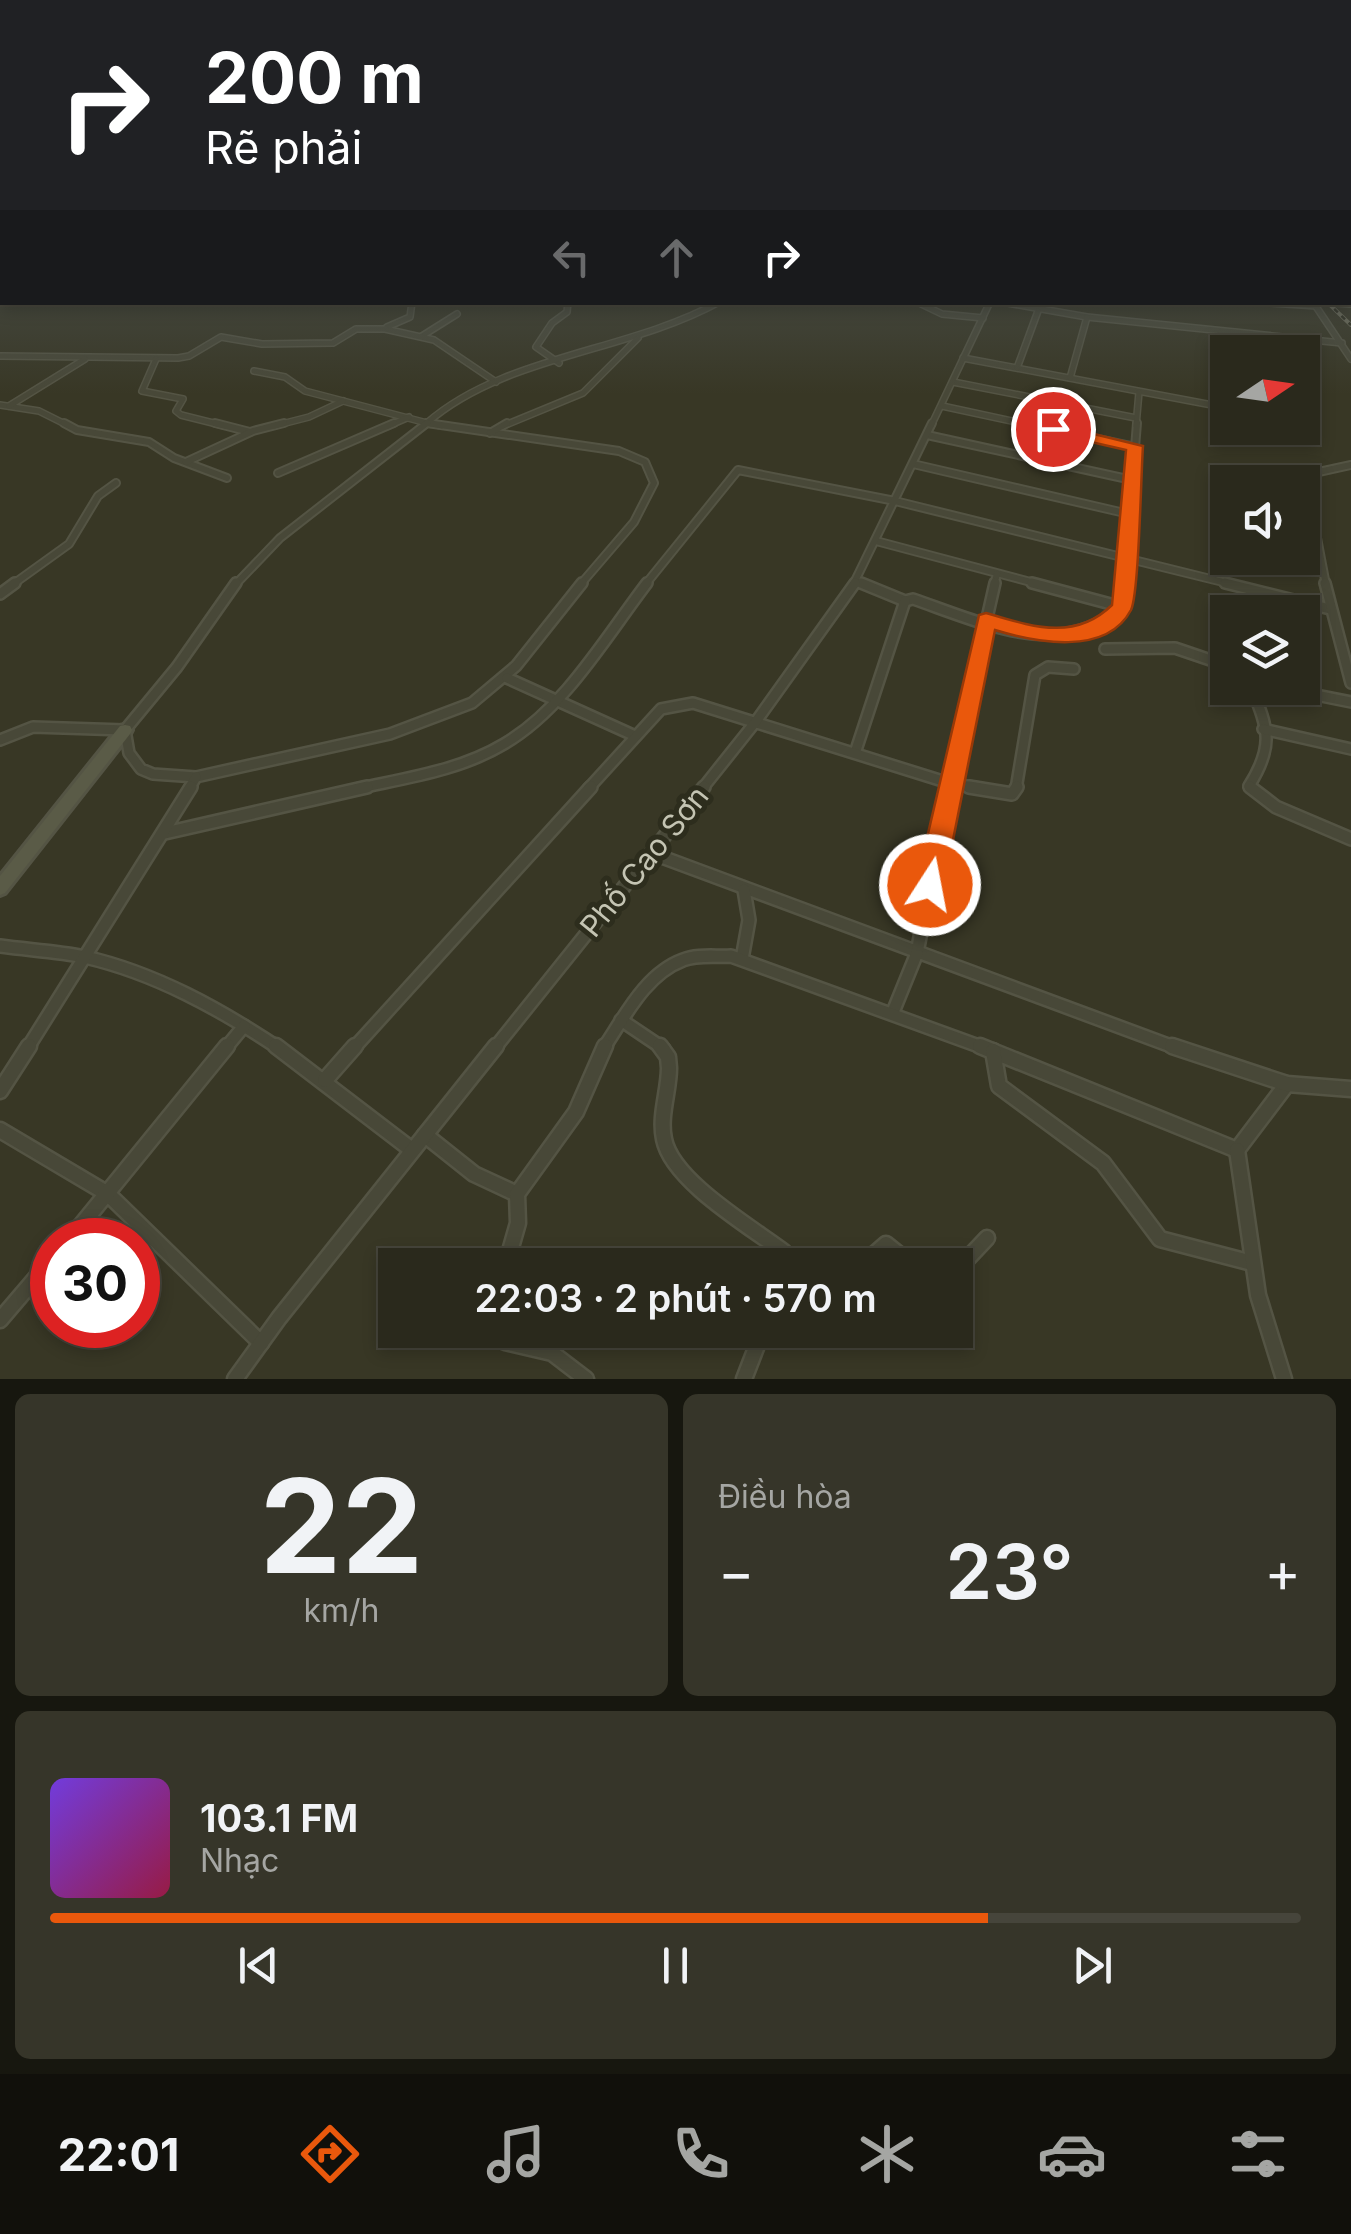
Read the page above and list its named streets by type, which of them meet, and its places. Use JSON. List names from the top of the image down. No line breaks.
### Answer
{"streets":{"street":["Phố Cao Sơn"]},"north":"right","page":{"turn":["200 m","Rẽ phải"],"limit":"30","trip":"22:03 · 2 phút · 570 m","tile":[["22","km/h"],"Điều hòa"],"heat":["−","23°","+"],"song":["103.1 FM","Nhạc"],"tabs":"22:01"}}
